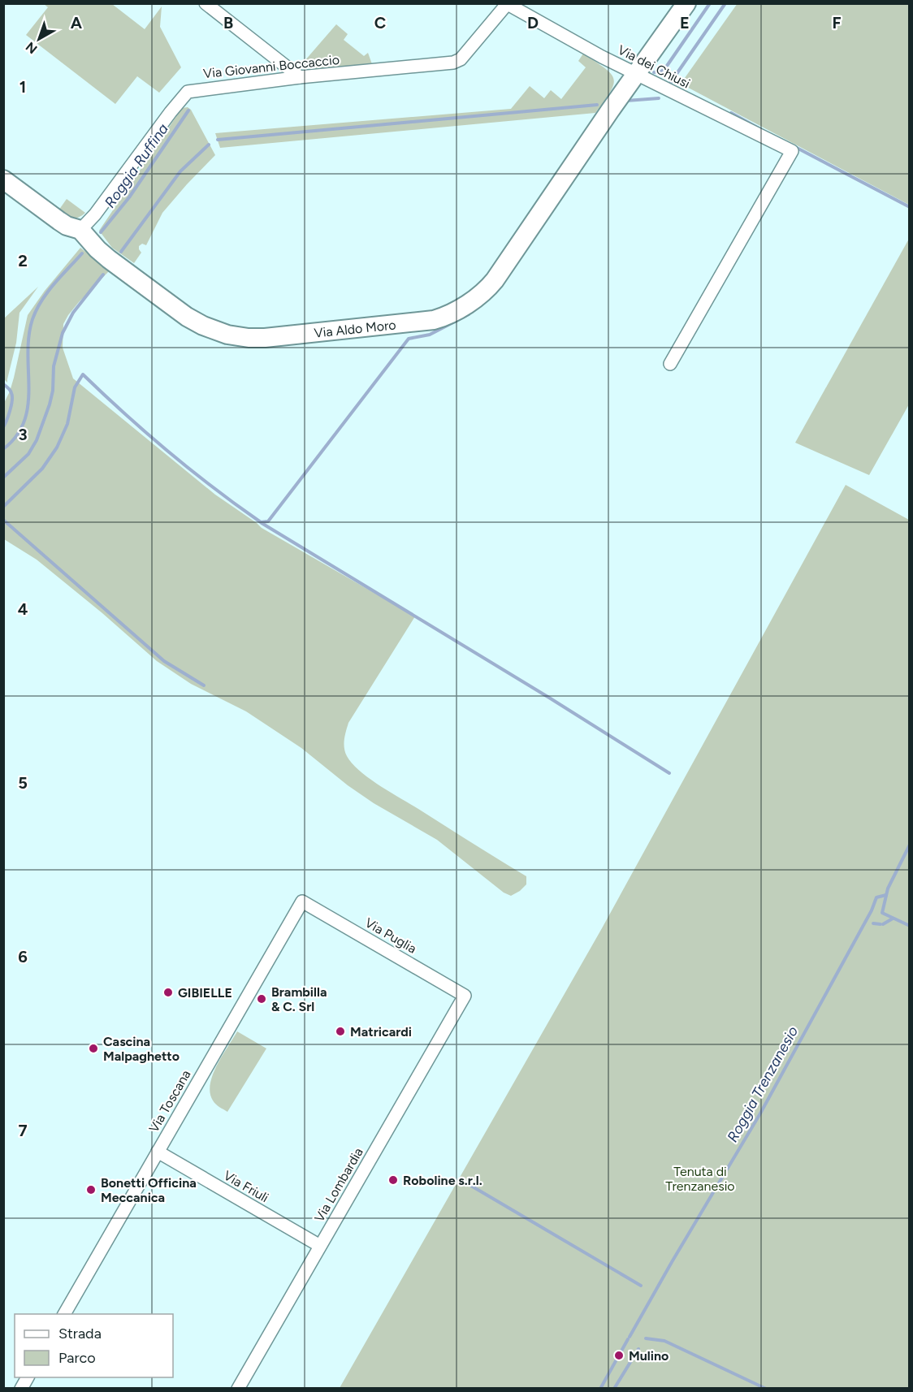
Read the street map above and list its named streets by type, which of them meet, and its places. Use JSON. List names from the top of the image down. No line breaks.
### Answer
{"streets":{"street":["Via Giovanni Boccaccio","Via dei Chiusi","Via Aldo Moro","Via Puglia","Via Toscana","Via Lombardia","Via Friuli"]},"crossings":[["Via Giovanni Boccaccio","Via dei Chiusi"],["Via Giovanni Boccaccio","Via Aldo Moro"],["Via dei Chiusi","Via Aldo Moro"],["Via Puglia","Via Toscana"],["Via Puglia","Via Lombardia"],["Via Toscana","Via Friuli"],["Via Lombardia","Via Friuli"]],"water":["Roggia Ruffina","Roggia Trenzanesio"],"parks":["Tenuta di Trenzanesio"],"places":["GIBIELLE","Brambilla & C. Srl","Matricardi","Cascina Malpaghetto","Roboline s.r.l.","Bonetti Officina Meccanica","Mulino"],"legend":["Strada","Parco"],"north":"bottom left","grid":{"columns":["A","B","C","D","E","F"],"rows":["1","2","3","4","5","6","7"]}}
